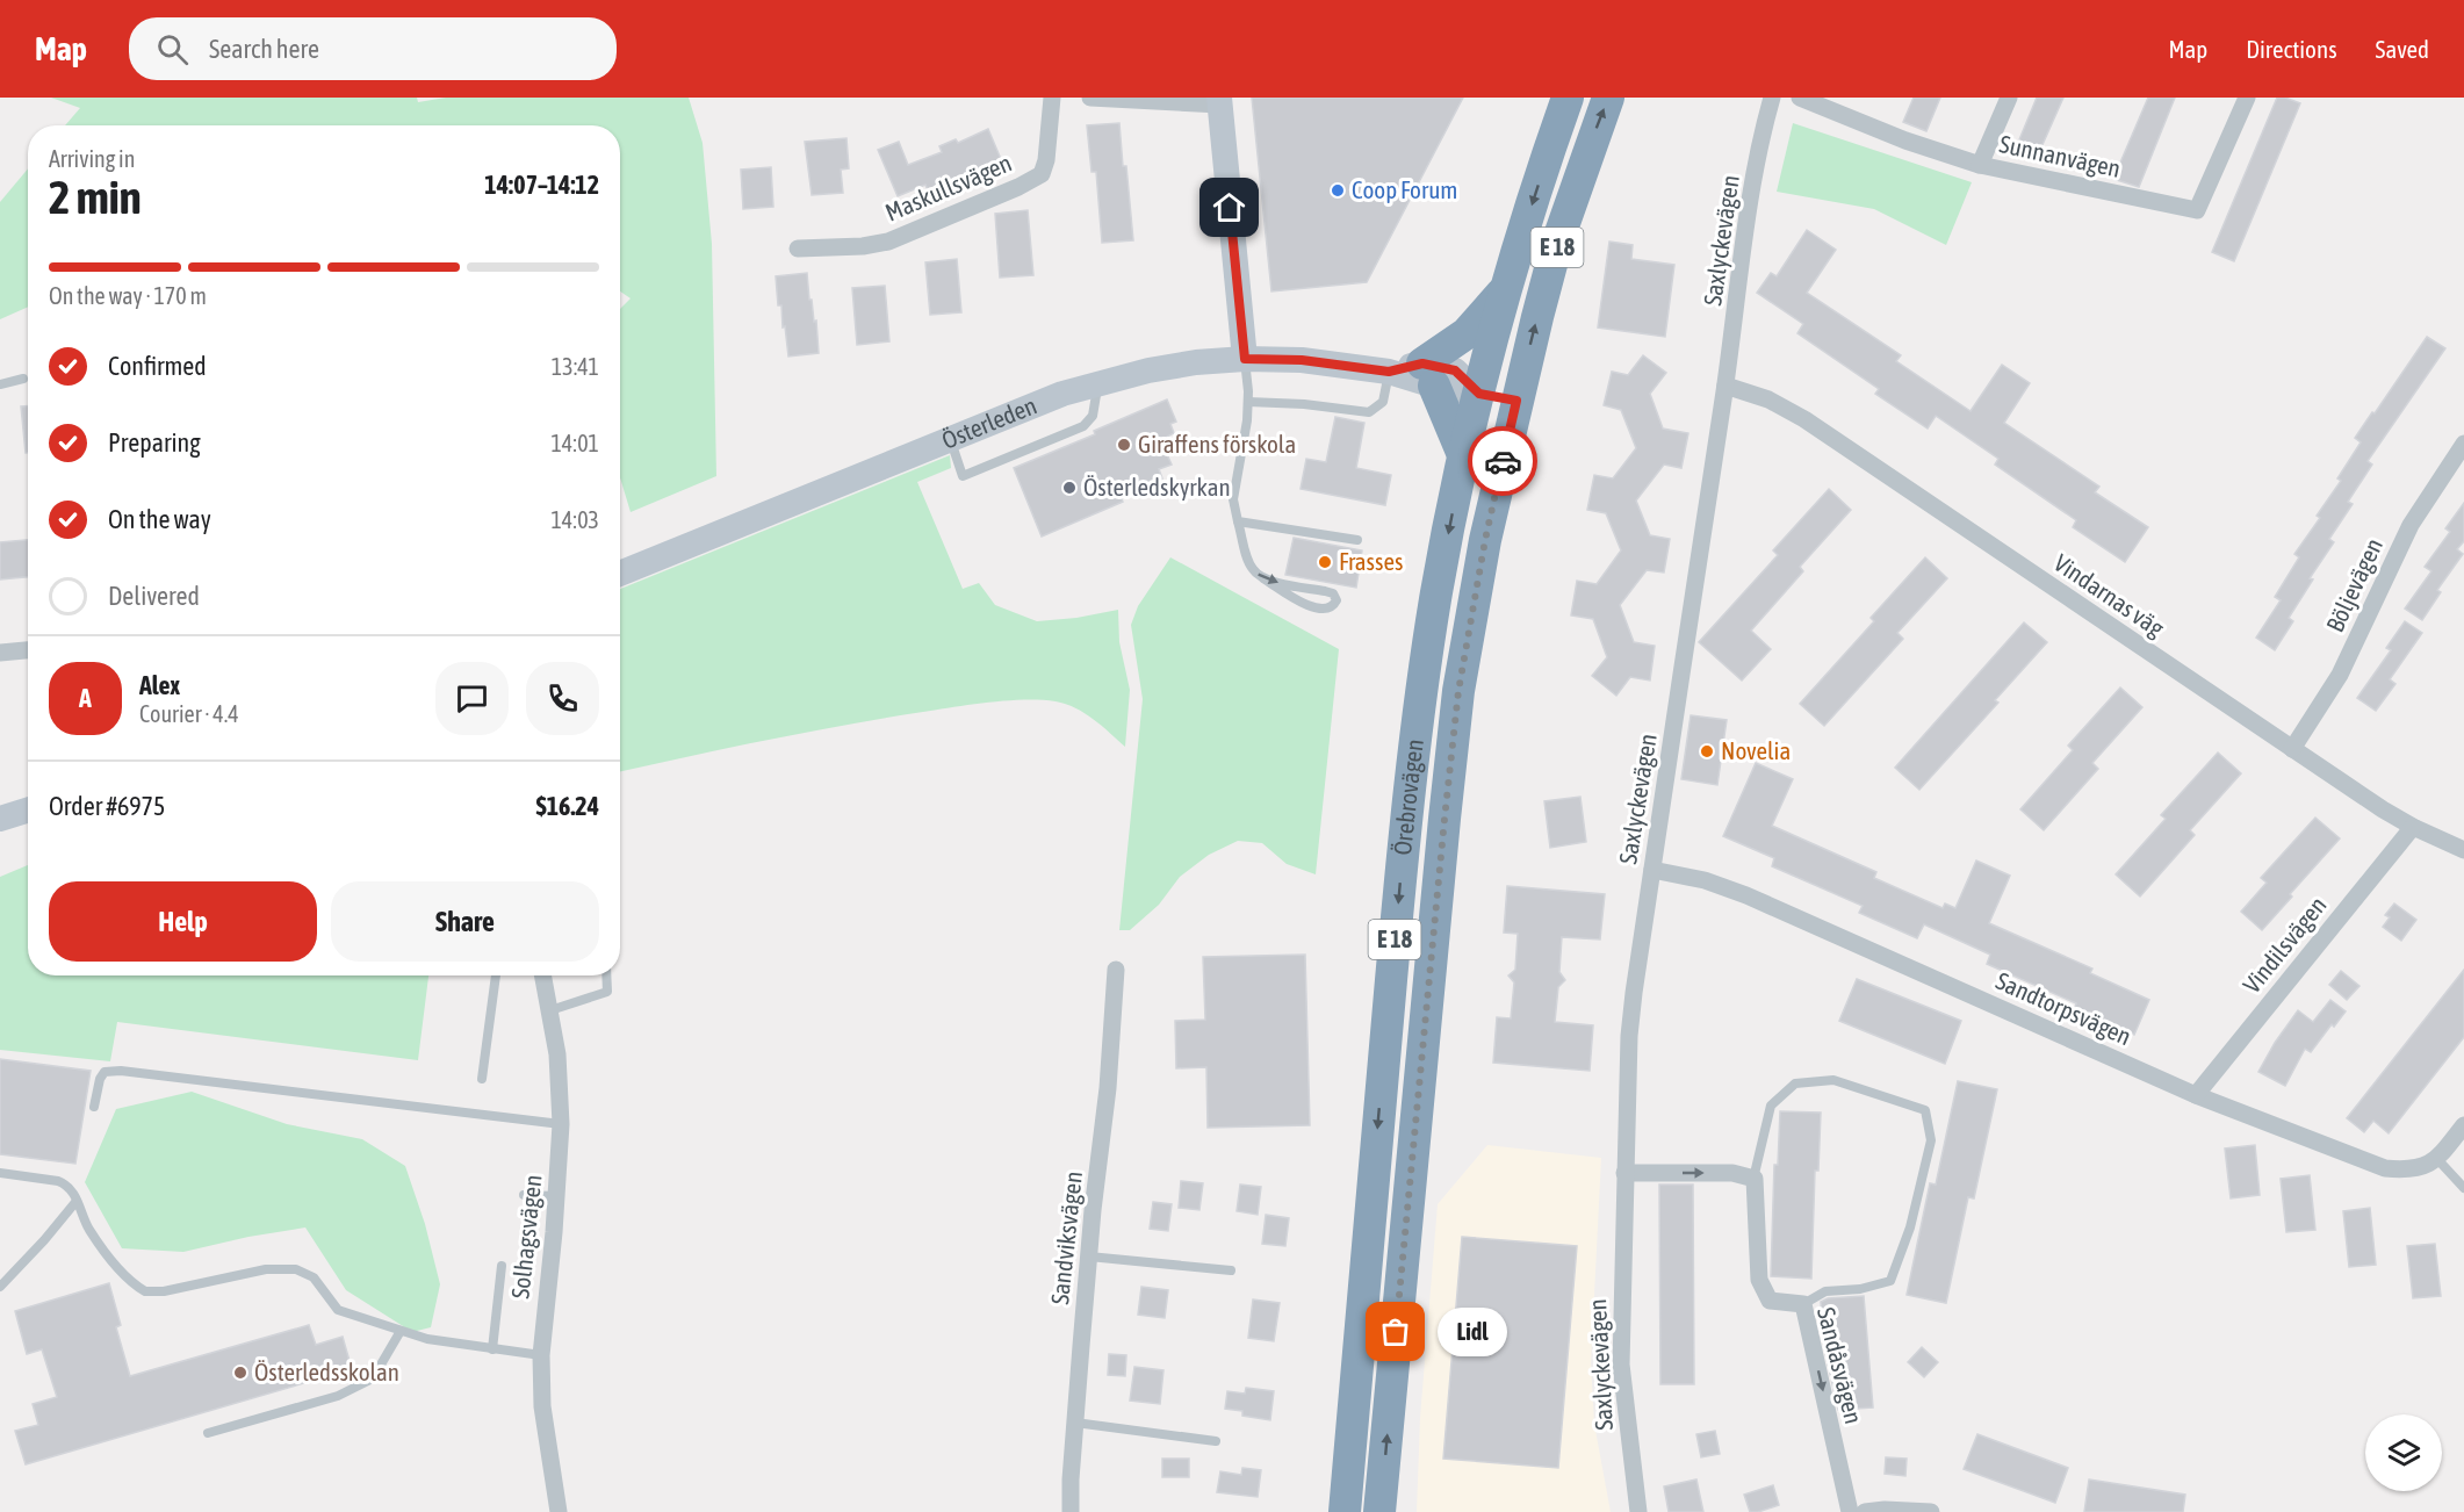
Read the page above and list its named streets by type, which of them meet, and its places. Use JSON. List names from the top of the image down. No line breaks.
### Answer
{"streets":{"highway":["E 18","Örebrovägen"],"main road":["Österleden"],"street":["Sunnanvägen","Maskullsvägen","Saxlyckevägen","Böljevägen","Vindarnas väg","Vindilsvägen","Sandtorpsvägen","Solhagsvägen","Sandviksvägen","Sandåsvägen"]},"crossings":[["Saxlyckevägen","Vindarnas väg"],["Saxlyckevägen","Sandtorpsvägen"],["Österleden","Örebrovägen"],["Böljevägen","Vindarnas väg"],["Vindarnas väg","Vindilsvägen"],["Vindilsvägen","Sandtorpsvägen"]],"one_way":["Sandåsvägen"],"places":["Coop Forum","Giraffens förskola","Österledskyrkan","Frasses","Novelia","Lidl","Österledsskolan"],"page":{"header":"Map","search":"Search here","nav":["Map","Directions","Saved"],"heading":["2 min","Arriving in","14:07–14:12"],"panel":["Alex","Courier · 4.4","Order #6975","$16.24"],"bar":"On the way · 170 m","list":[["Confirmed","13:41"],["Preparing","14:01"],["On the way","14:03"],"Delivered"],"round":"A","buttons":["Help","Share"],"bubble":"Lidl"}}
